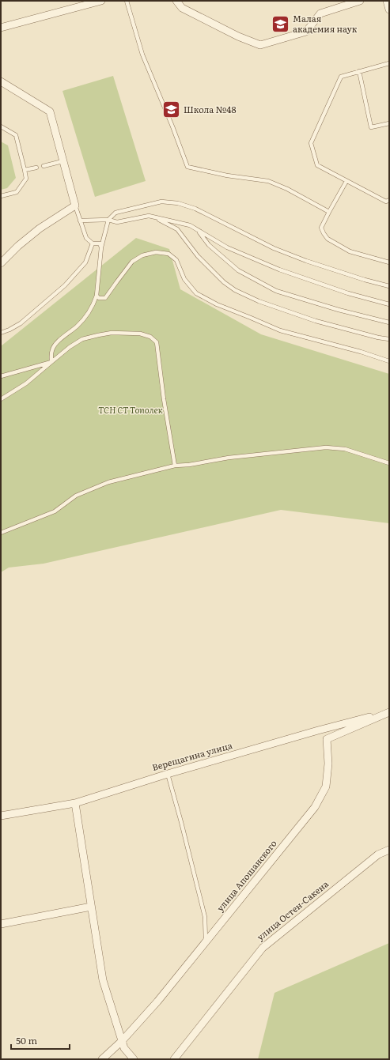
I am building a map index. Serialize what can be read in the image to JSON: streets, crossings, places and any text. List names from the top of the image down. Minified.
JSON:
{"streets":{"street":["Верещагина улица","улица Апошанского","улица Остен-Сакена"]},"crossings":[["Верещагина улица","улица Апошанского"]],"parks":["ТСН СТ Тополек"],"places":{"school or university":["Малая академия наук","Школа №48"]},"scale_bar":"50 m"}
